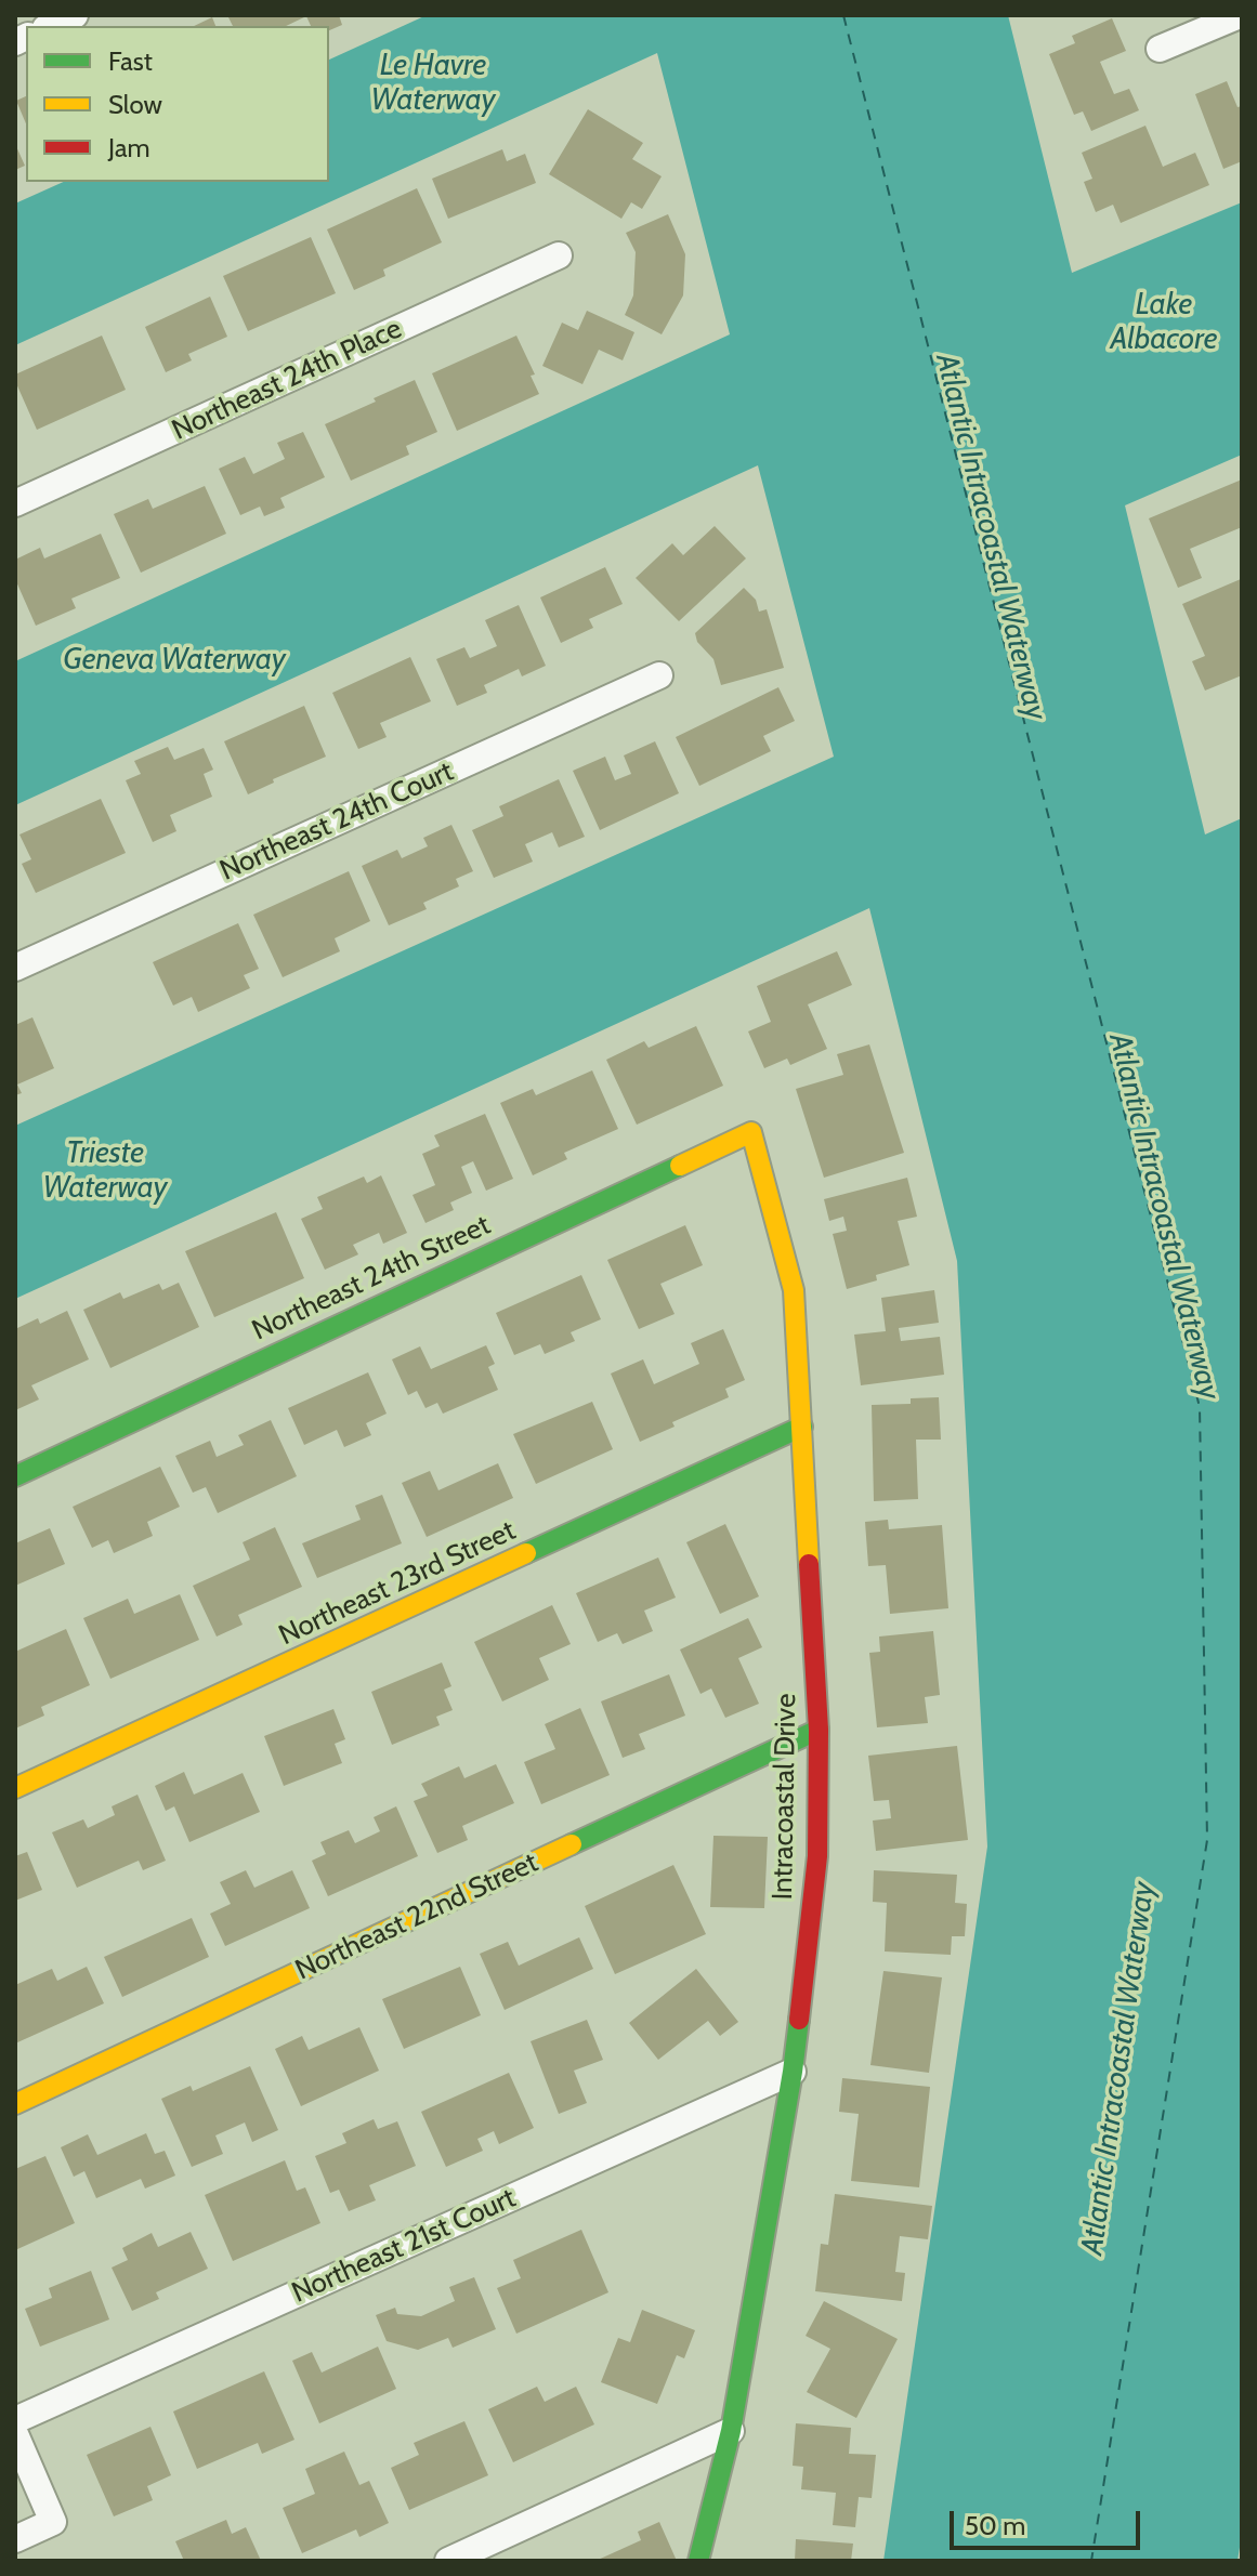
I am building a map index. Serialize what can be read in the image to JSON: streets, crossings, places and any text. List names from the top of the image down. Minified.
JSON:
{"streets":{"street":["Northeast 24th Place","Northeast 24th Court","Northeast 24th Street","Northeast 23rd Street","Intracoastal Drive","Northeast 22nd Street","Northeast 21st Court"]},"crossings":[["Northeast 24th Street","Intracoastal Drive"],["Northeast 23rd Street","Intracoastal Drive"],["Intracoastal Drive","Northeast 22nd Street"],["Intracoastal Drive","Northeast 21st Court"]],"water":["Le Havre Waterway","Lake Albacore","Atlantic Intracoastal Waterway","Geneva Waterway","Trieste Waterway"],"legend":["Fast","Slow","Jam"],"scale_bar":"50 m"}
